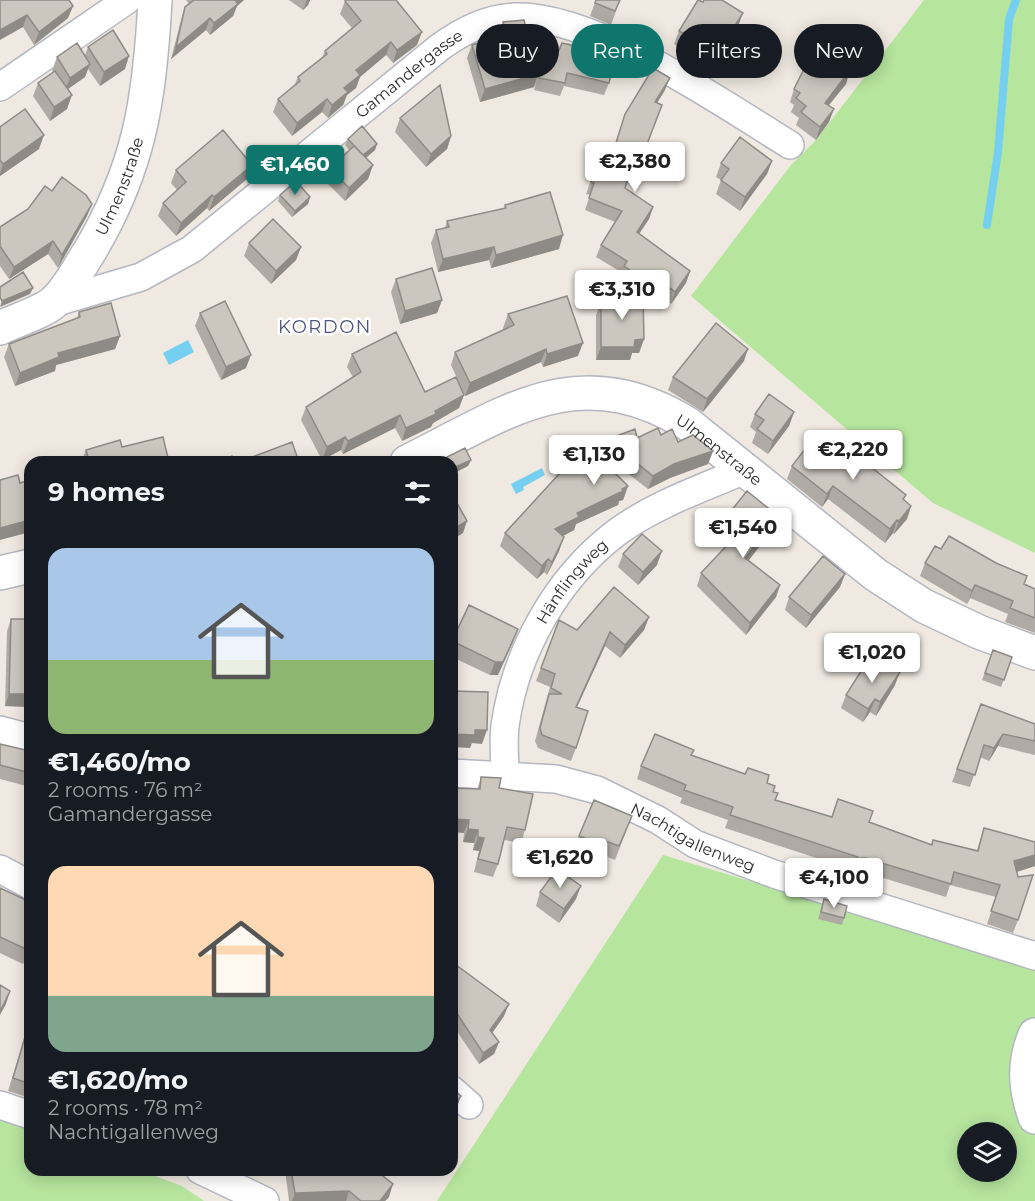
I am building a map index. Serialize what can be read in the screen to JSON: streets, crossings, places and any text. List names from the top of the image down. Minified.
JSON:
{"streets":{"street":["Gamandergasse","Ulmenstraße","Hänflingweg","Nachtigallenweg"]},"crossings":[["Gamandergasse","Ulmenstraße"],["Ulmenstraße","Hänflingweg"],["Hänflingweg","Nachtigallenweg"]],"districts":["KORDON"],"page":{"chip":["Buy","Rent","Filters","New"],"price":["€2,380","€1,460","€3,310","€2,220","€1,130","€1,540","€1,020","€1,620","€4,100"],"heading":"9 homes","list":[{"name":"€1,460/mo","note":"2 rooms · 76 m² · Gamandergasse"},{"name":"€1,620/mo","note":"2 rooms · 78 m² · Nachtigallenweg"}]}}
